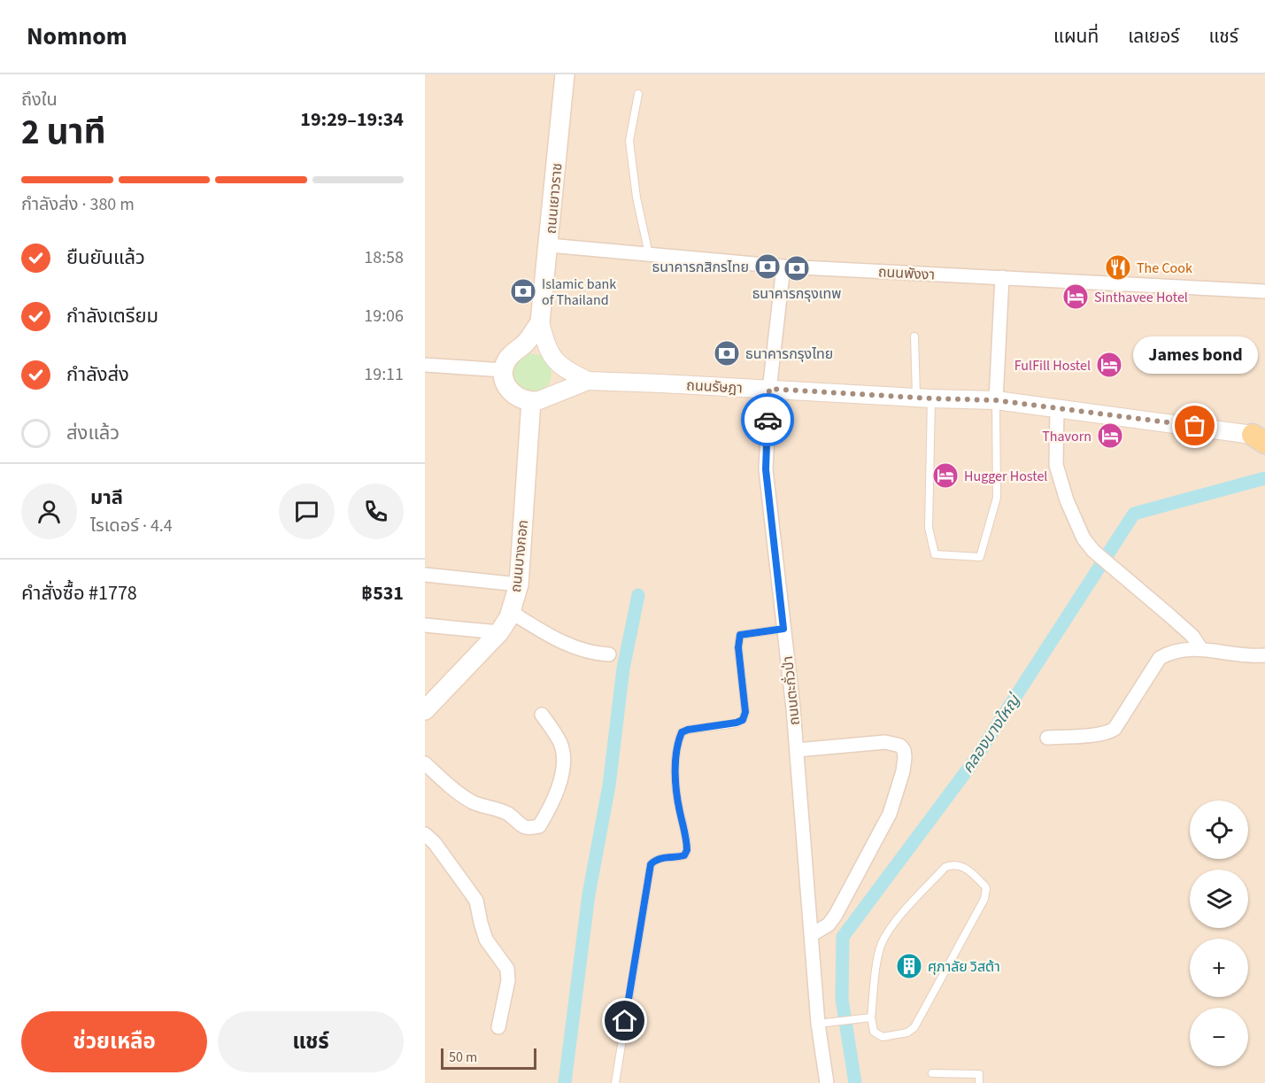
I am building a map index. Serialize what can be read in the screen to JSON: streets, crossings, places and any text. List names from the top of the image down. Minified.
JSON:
{"streets":{"main road":["ถนนเยาวราช","ถนนบางกอก"],"street":["ถนนพังงา","ถนนรัษฎา","ถนนตะกั่วป่า"]},"crossings":[["ถนนเยาวราช","ถนนพังงา"],["ถนนพังงา","ถนนตะกั่วป่า"],["ถนนรัษฎา","ถนนตะกั่วป่า"]],"water":["คลองบางใหญ่"],"places":{"bank":["ธนาคารกสิกรไทย","ธนาคารกรุงเทพ","Islamic bank of Thailand","ธนาคารกรุงไทย"],"restaurant":["The Cook"],"hotel":["Sinthavee Hotel","FulFill Hostel","Thavorn","Hugger Hostel"],"other":["James bond"],"building":["ศุภาลัย วิสต้า"]},"scale_bar":"50 m","page":{"header":"Nomnom","nav":["แผนที่","เลเยอร์","แชร์"],"heading":["2 นาที","ถึงใน","19:29–19:34"],"panel":["มาลี","ไรเดอร์ · 4.4","คำสั่งซื้อ #1778","฿531"],"bar":"กำลังส่ง · 380 m","list":[["ยืนยันแล้ว","18:58"],["กำลังเตรียม","19:06"],["กำลังส่ง","19:11"],"ส่งแล้ว"],"bubble":"James bond","map_buttons":["+","−"],"buttons":["ช่วยเหลือ","แชร์"],"scale":"50 m"}}
